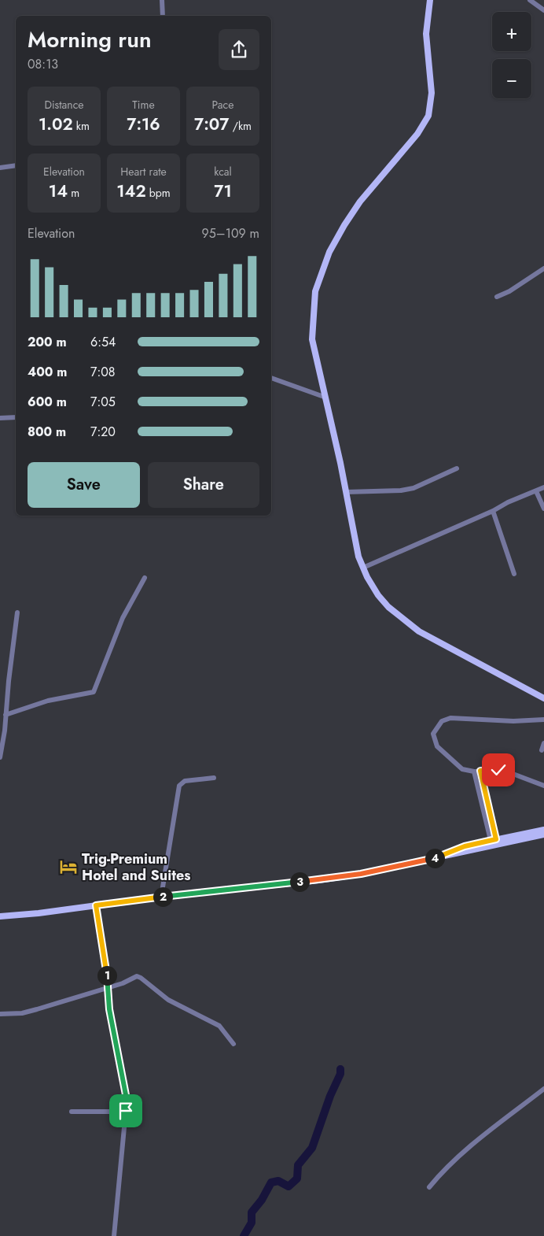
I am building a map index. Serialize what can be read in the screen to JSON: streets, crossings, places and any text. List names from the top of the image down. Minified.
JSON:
{"places":{"hotel":["Trig-Premium Hotel and Suites"]},"page":{"map_buttons":["+","−"],"heading":["Morning run","08:13"],"stats":[["Distance","1.02 km"],["Time","7:16"],["Pace","7:07 /km"],["Elevation","14 m"],["Heart rate","142 bpm"],["kcal","71"]],"chart":["Elevation","95–109 m"],"list":[{"name":"200 m","note":"6:54"},{"name":"400 m","note":"7:08"},{"name":"600 m","note":"7:05"},{"name":"800 m","note":"7:20"}],"buttons":["Save","Share"],"pins":["4","3","2","1"]}}
